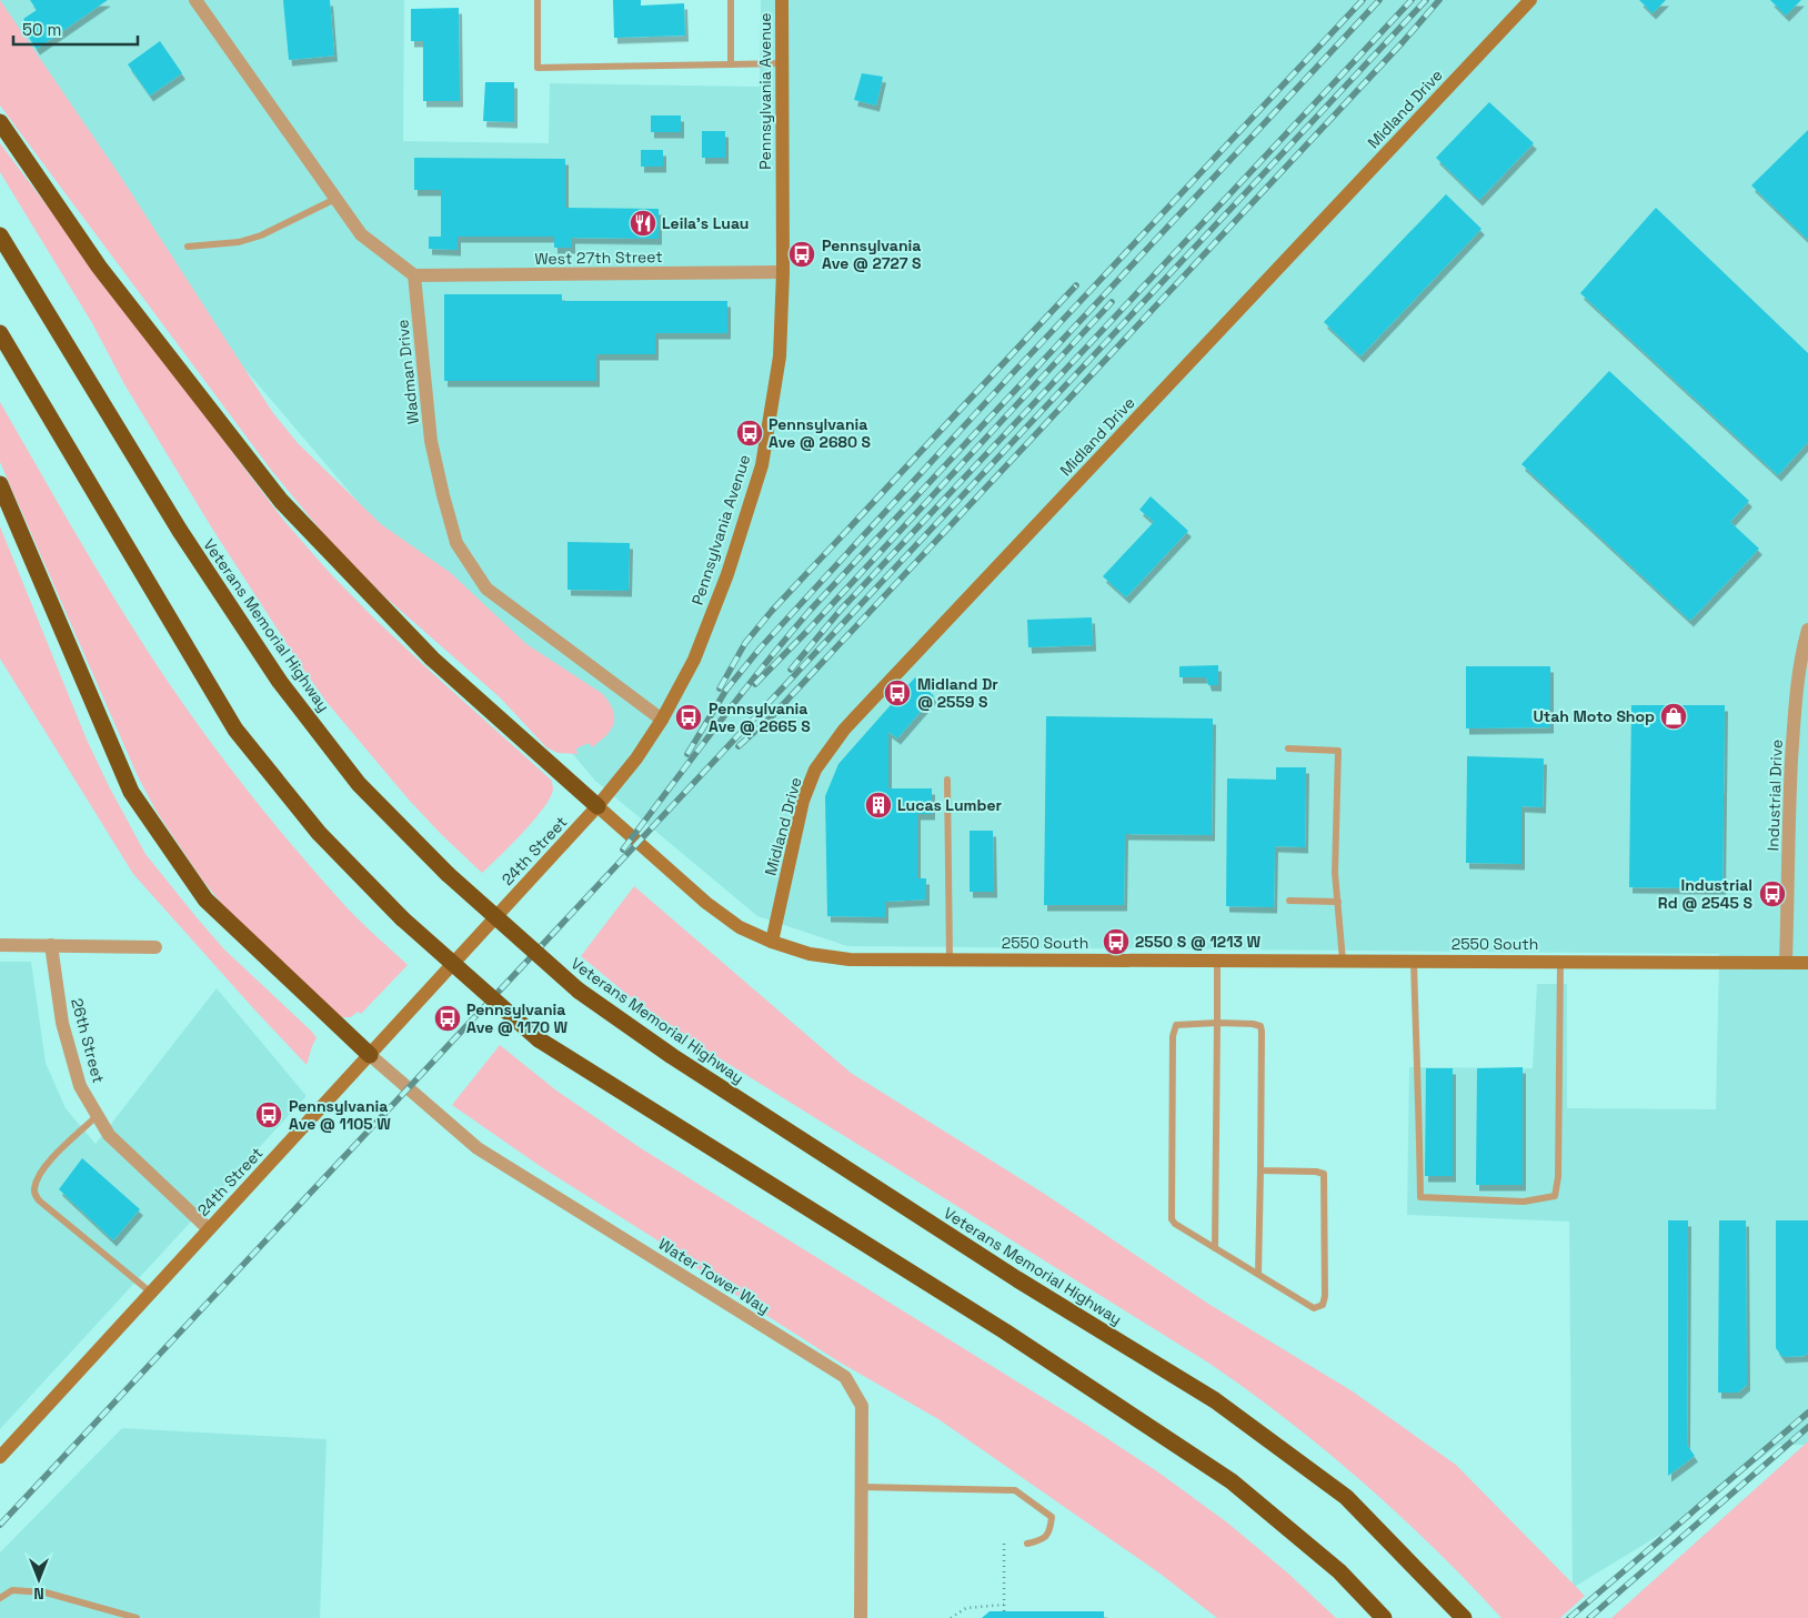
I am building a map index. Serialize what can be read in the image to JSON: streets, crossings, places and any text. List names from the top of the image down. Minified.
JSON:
{"streets":{"highway":["Veterans Memorial Highway"],"main road":["Pennsylvania Avenue","Midland Drive","24th Street","2550 South"],"street":["West 27th Street","Wadman Drive","Industrial Drive","26th Street","Water Tower Way"]},"crossings":[["Pennsylvania Avenue","West 27th Street"],["Pennsylvania Avenue","Wadman Drive"],["Pennsylvania Avenue","24th Street"],["Pennsylvania Avenue","2550 South"],["Midland Drive","2550 South"],["West 27th Street","Wadman Drive"],["Industrial Drive","2550 South"],["24th Street","2550 South"],["24th Street","26th Street"],["24th Street","Water Tower Way"]],"places":{"restaurant":["Leila's Luau"],"bus stop":["Pennsylvania Ave @ 2727 S","Pennsylvania Ave @ 2680 S","Midland Dr @ 2559 S","Pennsylvania Ave @ 2665 S","Industrial Rd @ 2545 S","2550 S @ 1213 W","Pennsylvania Ave @ 1170 W","Pennsylvania Ave @ 1105 W"],"shop":["Utah Moto Shop"],"building":["Lucas Lumber"]},"scale_bar":"50 m","north":"bottom"}
